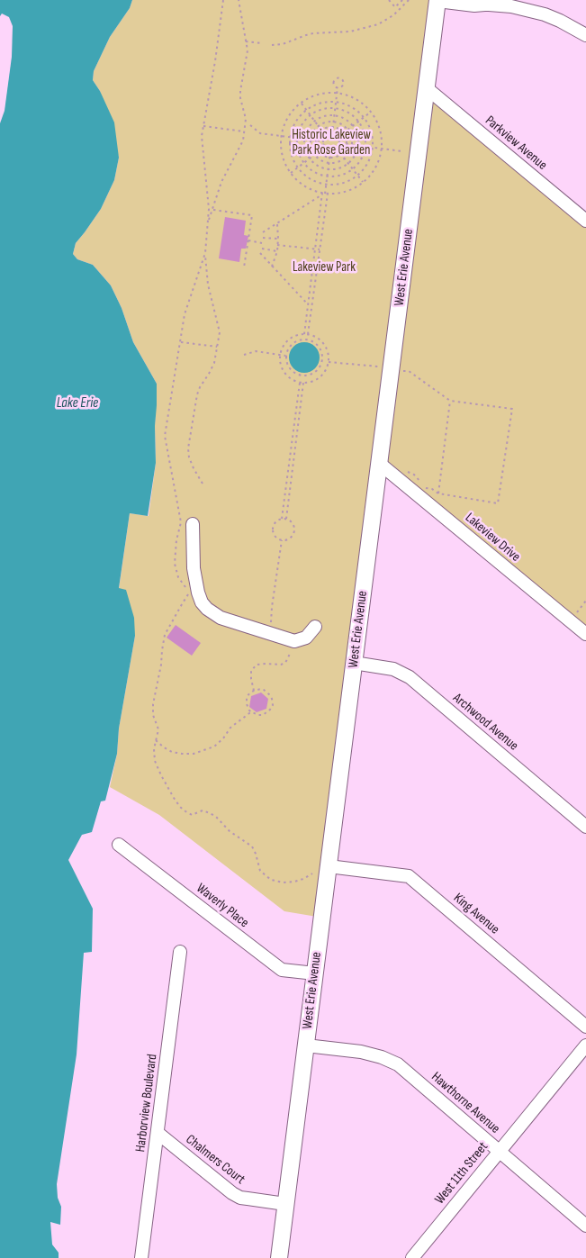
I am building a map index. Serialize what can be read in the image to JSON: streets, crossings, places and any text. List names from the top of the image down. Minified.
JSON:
{"streets":{"main road":["West Erie Avenue"],"street":["Parkview Avenue","Lakeview Drive","Archwood Avenue","Waverly Place","King Avenue","Harborview Boulevard","Hawthorne Avenue","Chalmers Court","West 11th Street"]},"crossings":[["Parkview Avenue","West Erie Avenue"],["West Erie Avenue","Lakeview Drive"],["West Erie Avenue","Archwood Avenue"],["West Erie Avenue","Waverly Place"],["West Erie Avenue","King Avenue"],["West Erie Avenue","Hawthorne Avenue"],["West Erie Avenue","Chalmers Court"],["Harborview Boulevard","Chalmers Court"],["Hawthorne Avenue","West 11th Street"]],"water":["Lake Erie"],"parks":["Historic Lakeview Park Rose Garden","Lakeview Park"]}
